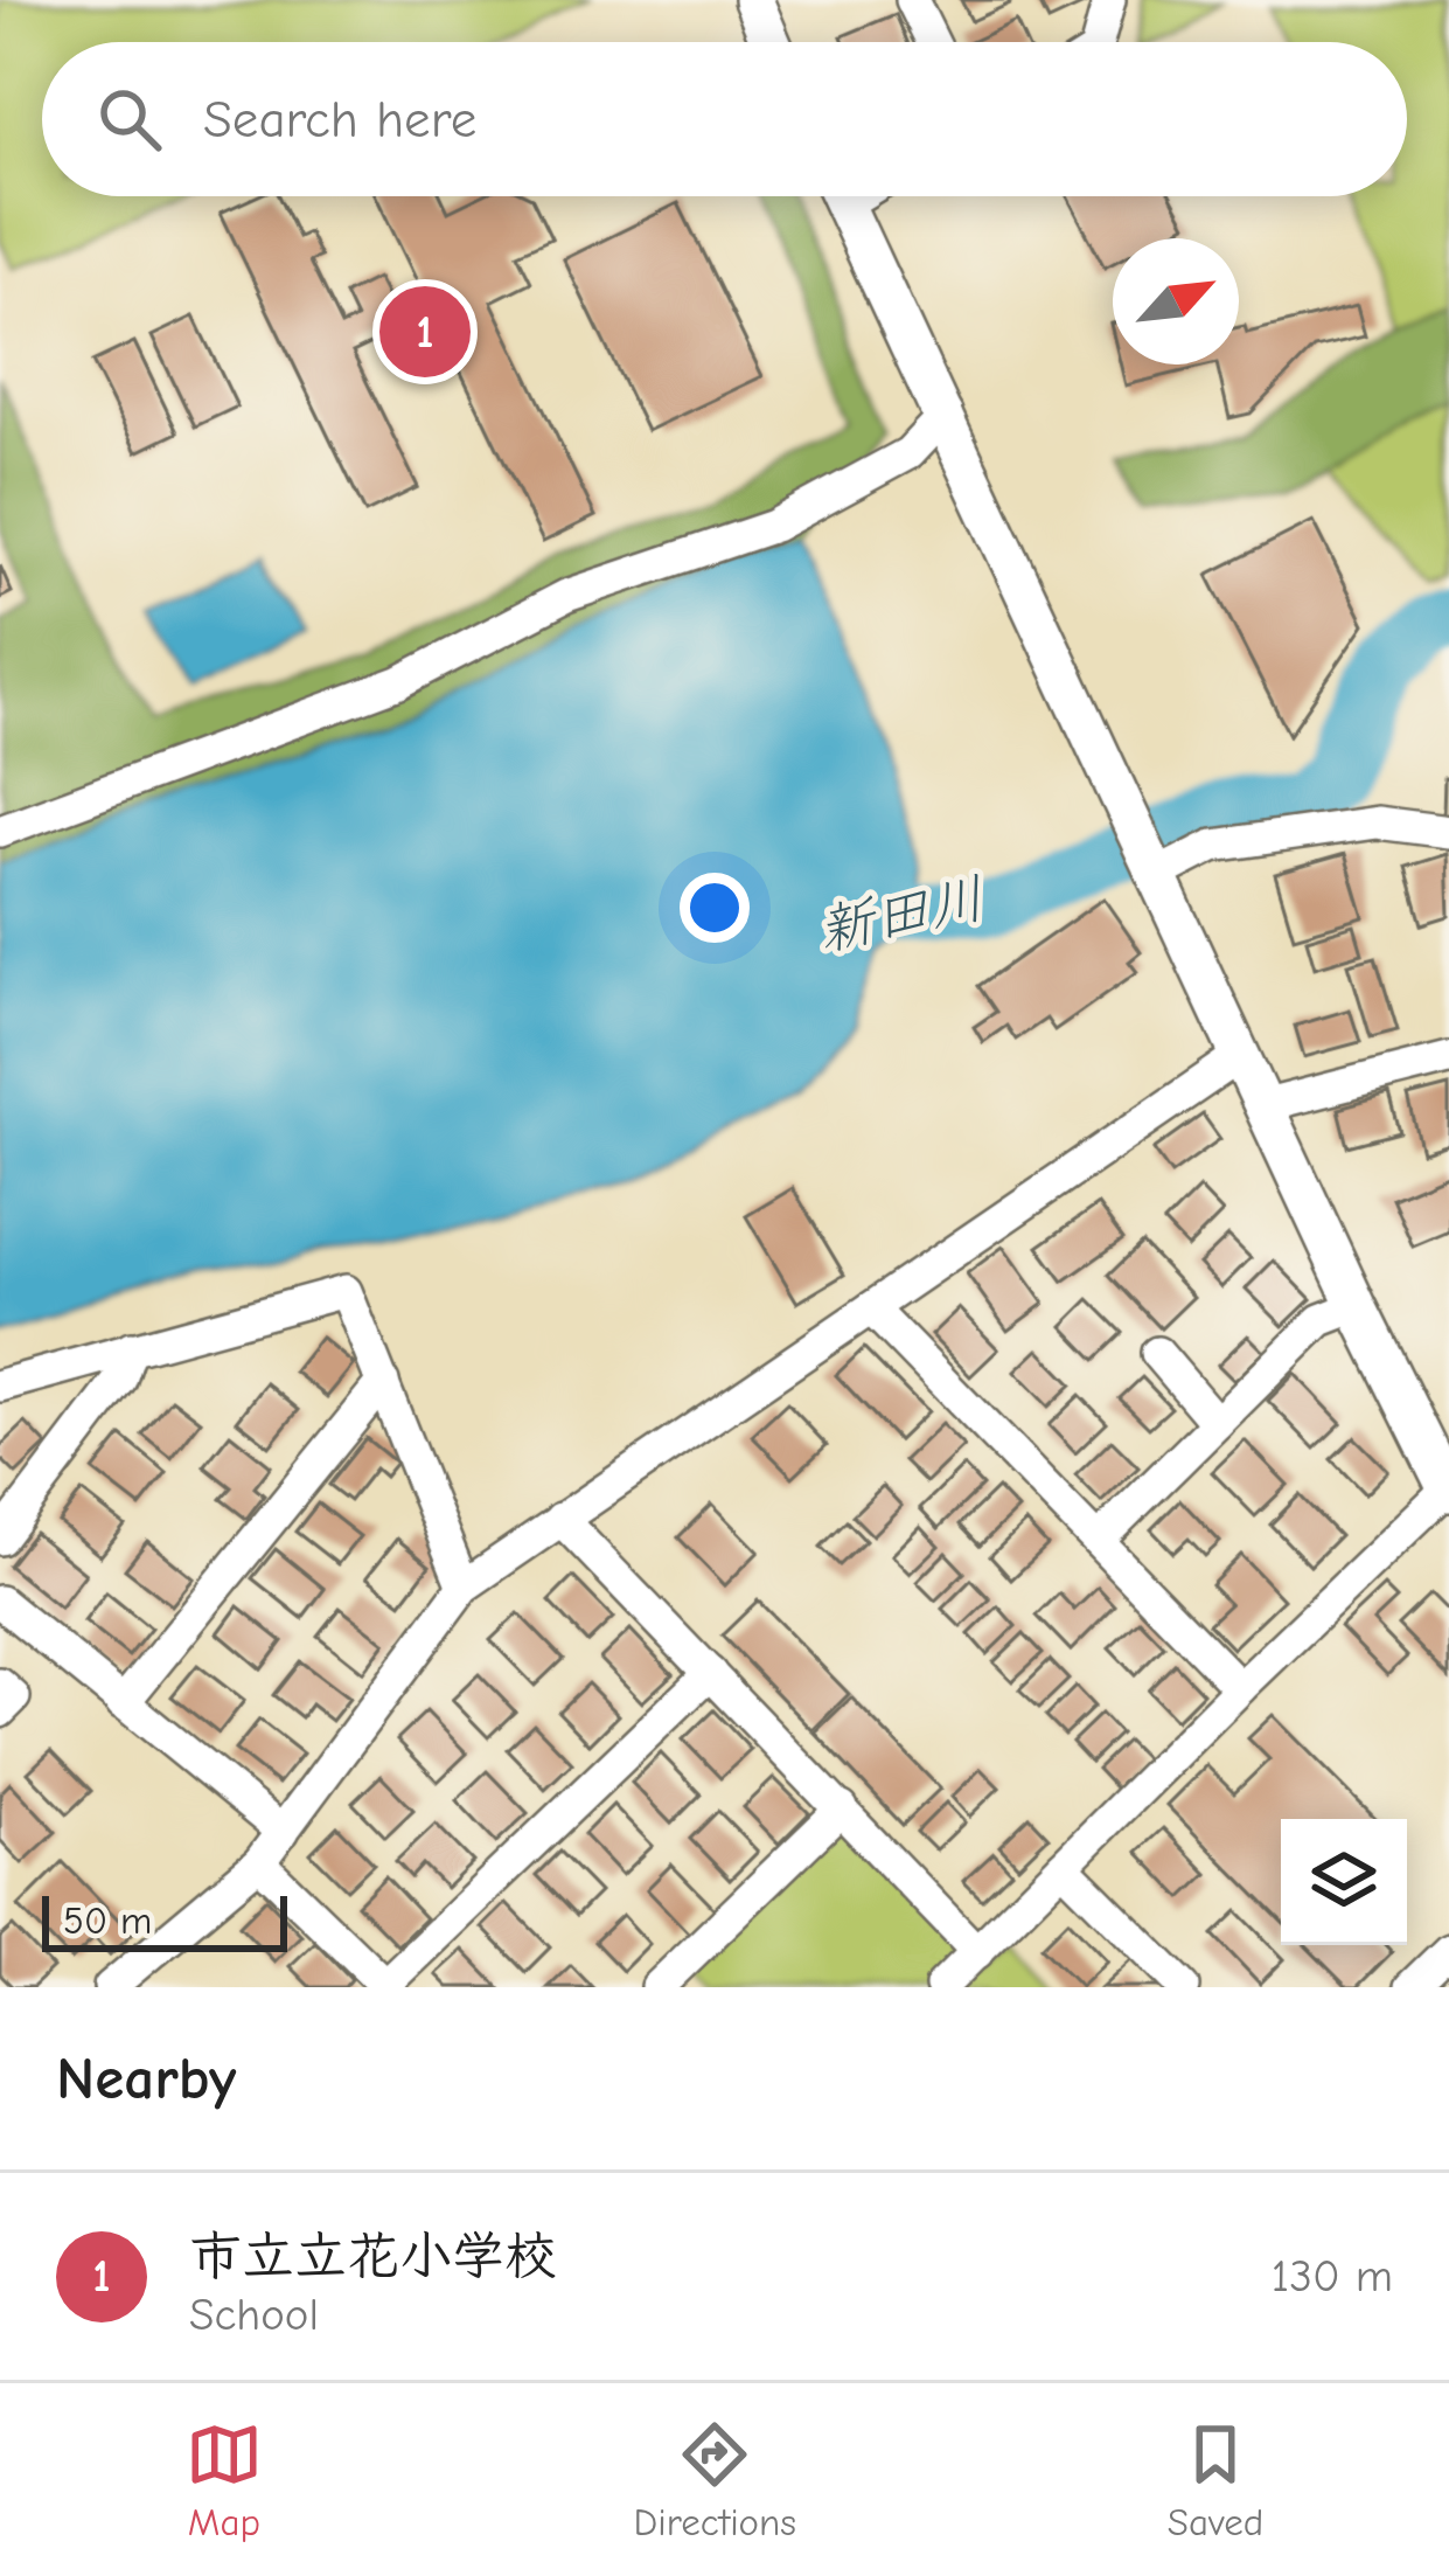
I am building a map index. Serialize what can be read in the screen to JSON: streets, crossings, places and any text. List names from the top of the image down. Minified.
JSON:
{"water":["新田川"],"scale_bar":"50 m","north":"top right","page":{"search":"Search here","pins":"1","scale":"50 m","heading":"Nearby","list":[{"mark":"1","name":"市立立花小学校","note":"School","value":"130 m"}],"nav":["Map","Directions","Saved"]}}
